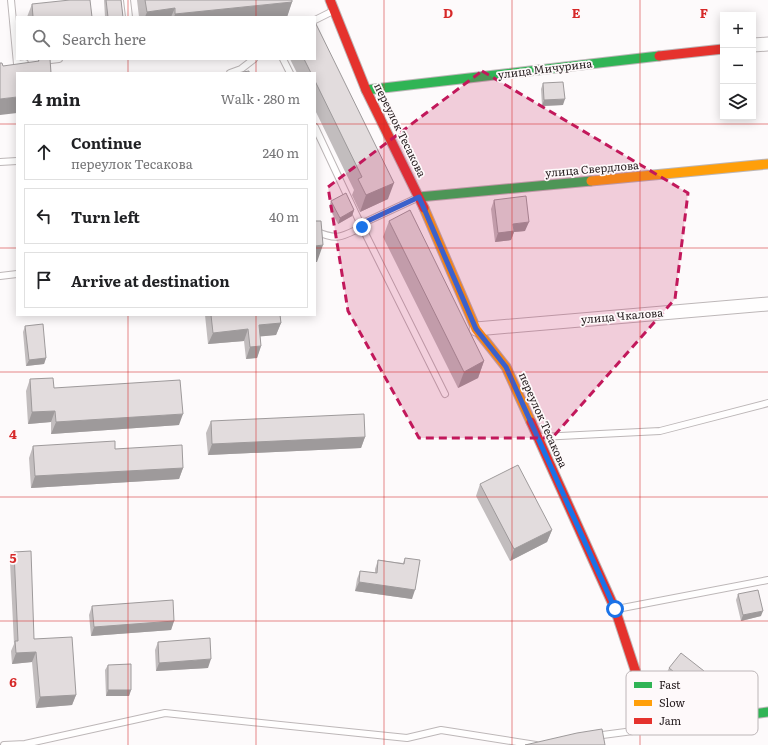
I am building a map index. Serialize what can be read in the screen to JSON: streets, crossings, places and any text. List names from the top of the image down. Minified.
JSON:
{"streets":{"street":["улица Мичурина","переулок Тесакова","улица Свердлова","улица Чкалова"]},"crossings":[["улица Мичурина","переулок Тесакова"],["переулок Тесакова","улица Свердлова"],["переулок Тесакова","улица Чкалова"]],"legend":["Fast","Slow","Jam"],"page":{"map_buttons":["+","−"],"search":"Search here","heading":["4 min","Walk · 280 m"],"list":[["Continue","переулок Тесакова","240 m"],["Turn left","40 m"],"Arrive at destination"]},"grid":{"columns":["D","E","F"],"rows":["4","5","6"]}}
